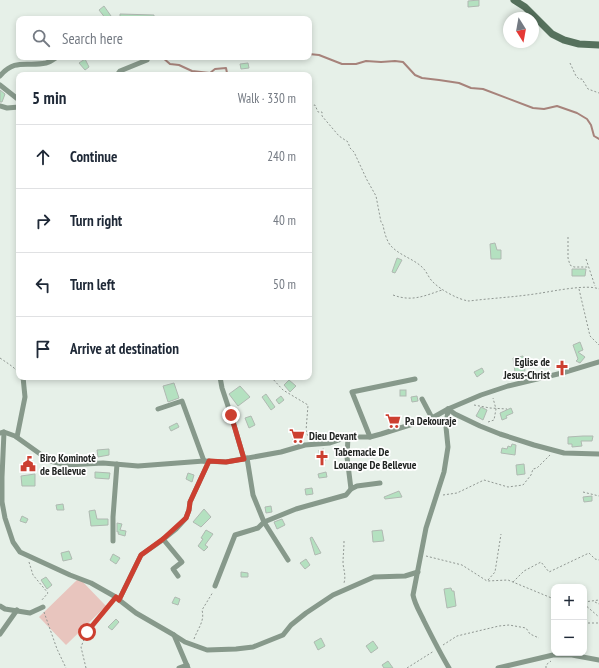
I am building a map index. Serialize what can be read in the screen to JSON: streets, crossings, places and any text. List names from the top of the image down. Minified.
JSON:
{"places":{"church":["Eglise de Jesus-Christ","Tabernacle De Louange De Bellevue"],"supermarket":["Pa Dekouraje","Dieu Devant"],"public building":["Biro Kominotè de Bellevue"]},"north":"bottom","page":{"search":"Search here","heading":["5 min","Walk · 330 m"],"list":[["Continue","240 m"],["Turn right","40 m"],["Turn left","50 m"],"Arrive at destination"],"map_buttons":["+","−"]}}
